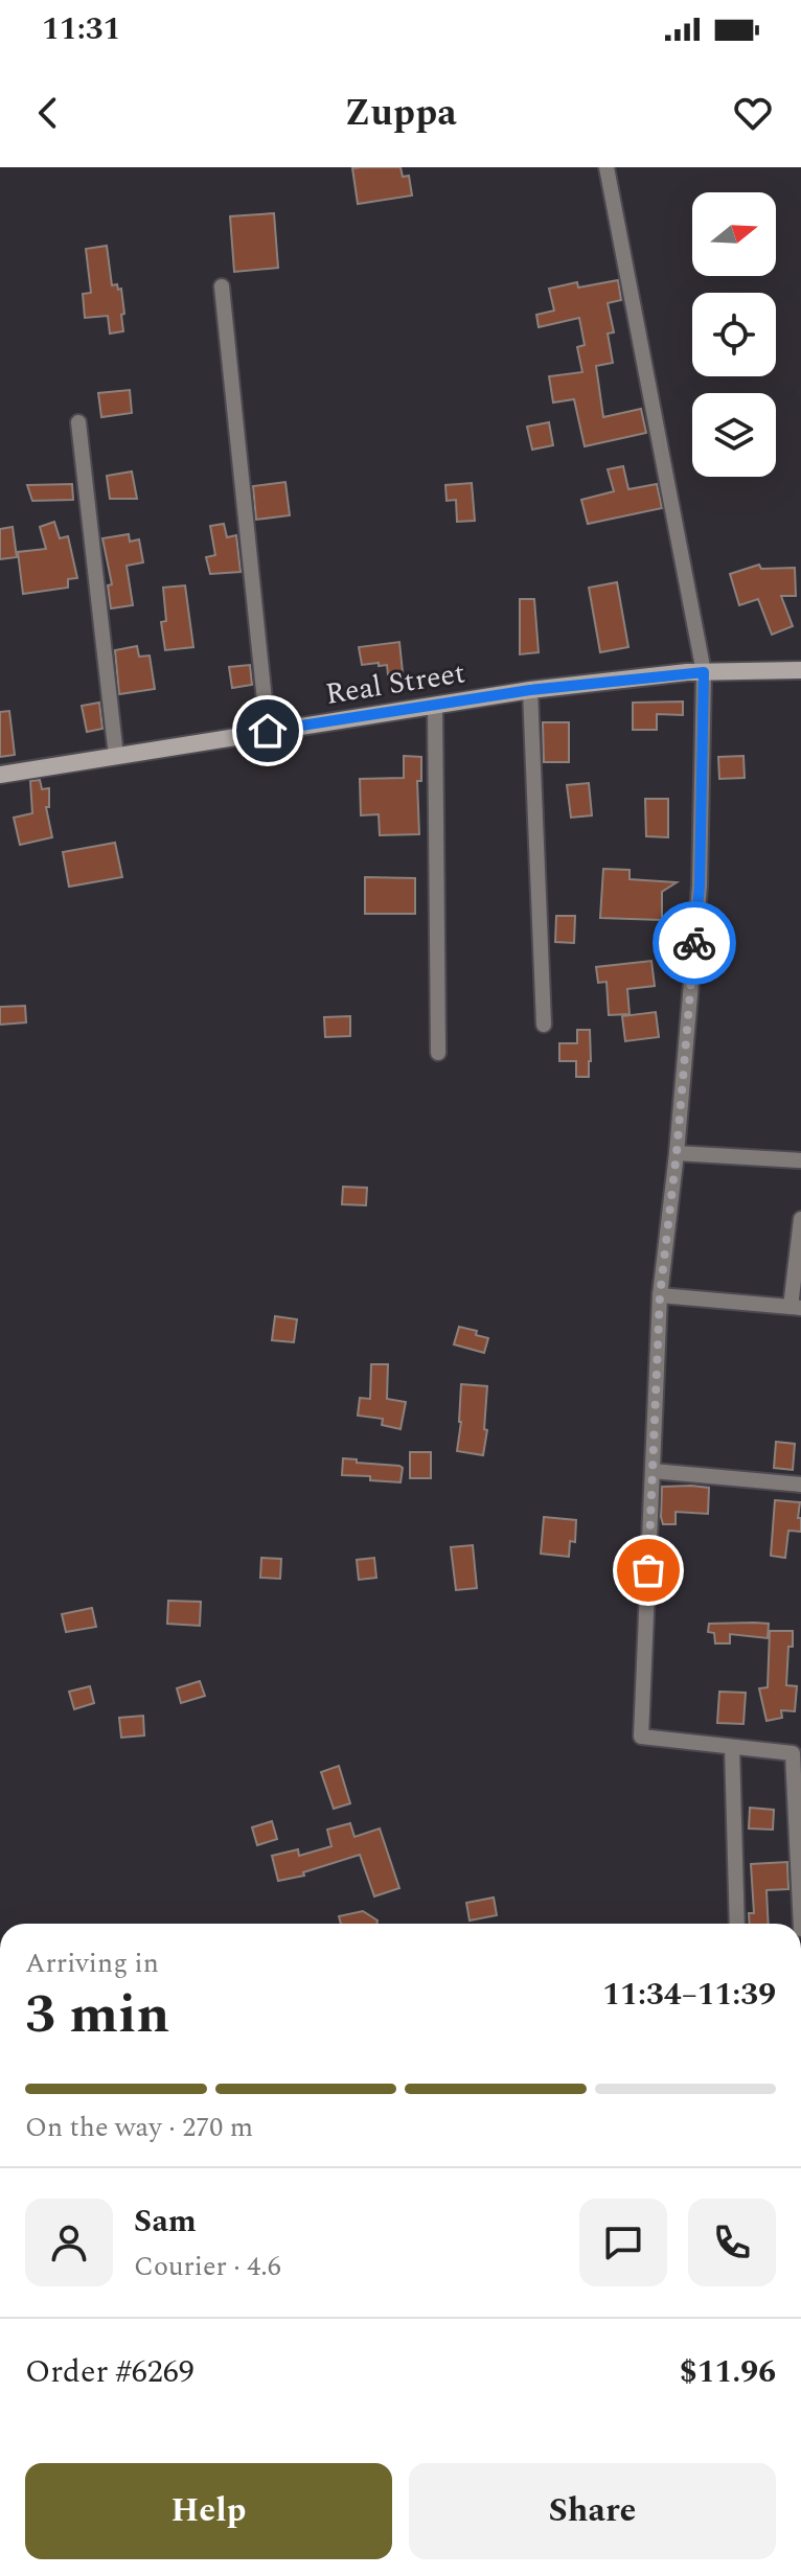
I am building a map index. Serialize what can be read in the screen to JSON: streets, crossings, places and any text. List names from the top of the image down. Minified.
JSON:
{"streets":{"main road":["Real Street"]},"north":"right","page":{"status":"11:31","header":"Zuppa","heading":["3 min","Arriving in","11:34–11:39"],"panel":["Sam","Courier · 4.6","Order #6269","$11.96"],"bar":"On the way · 270 m","buttons":["Help","Share"]}}
